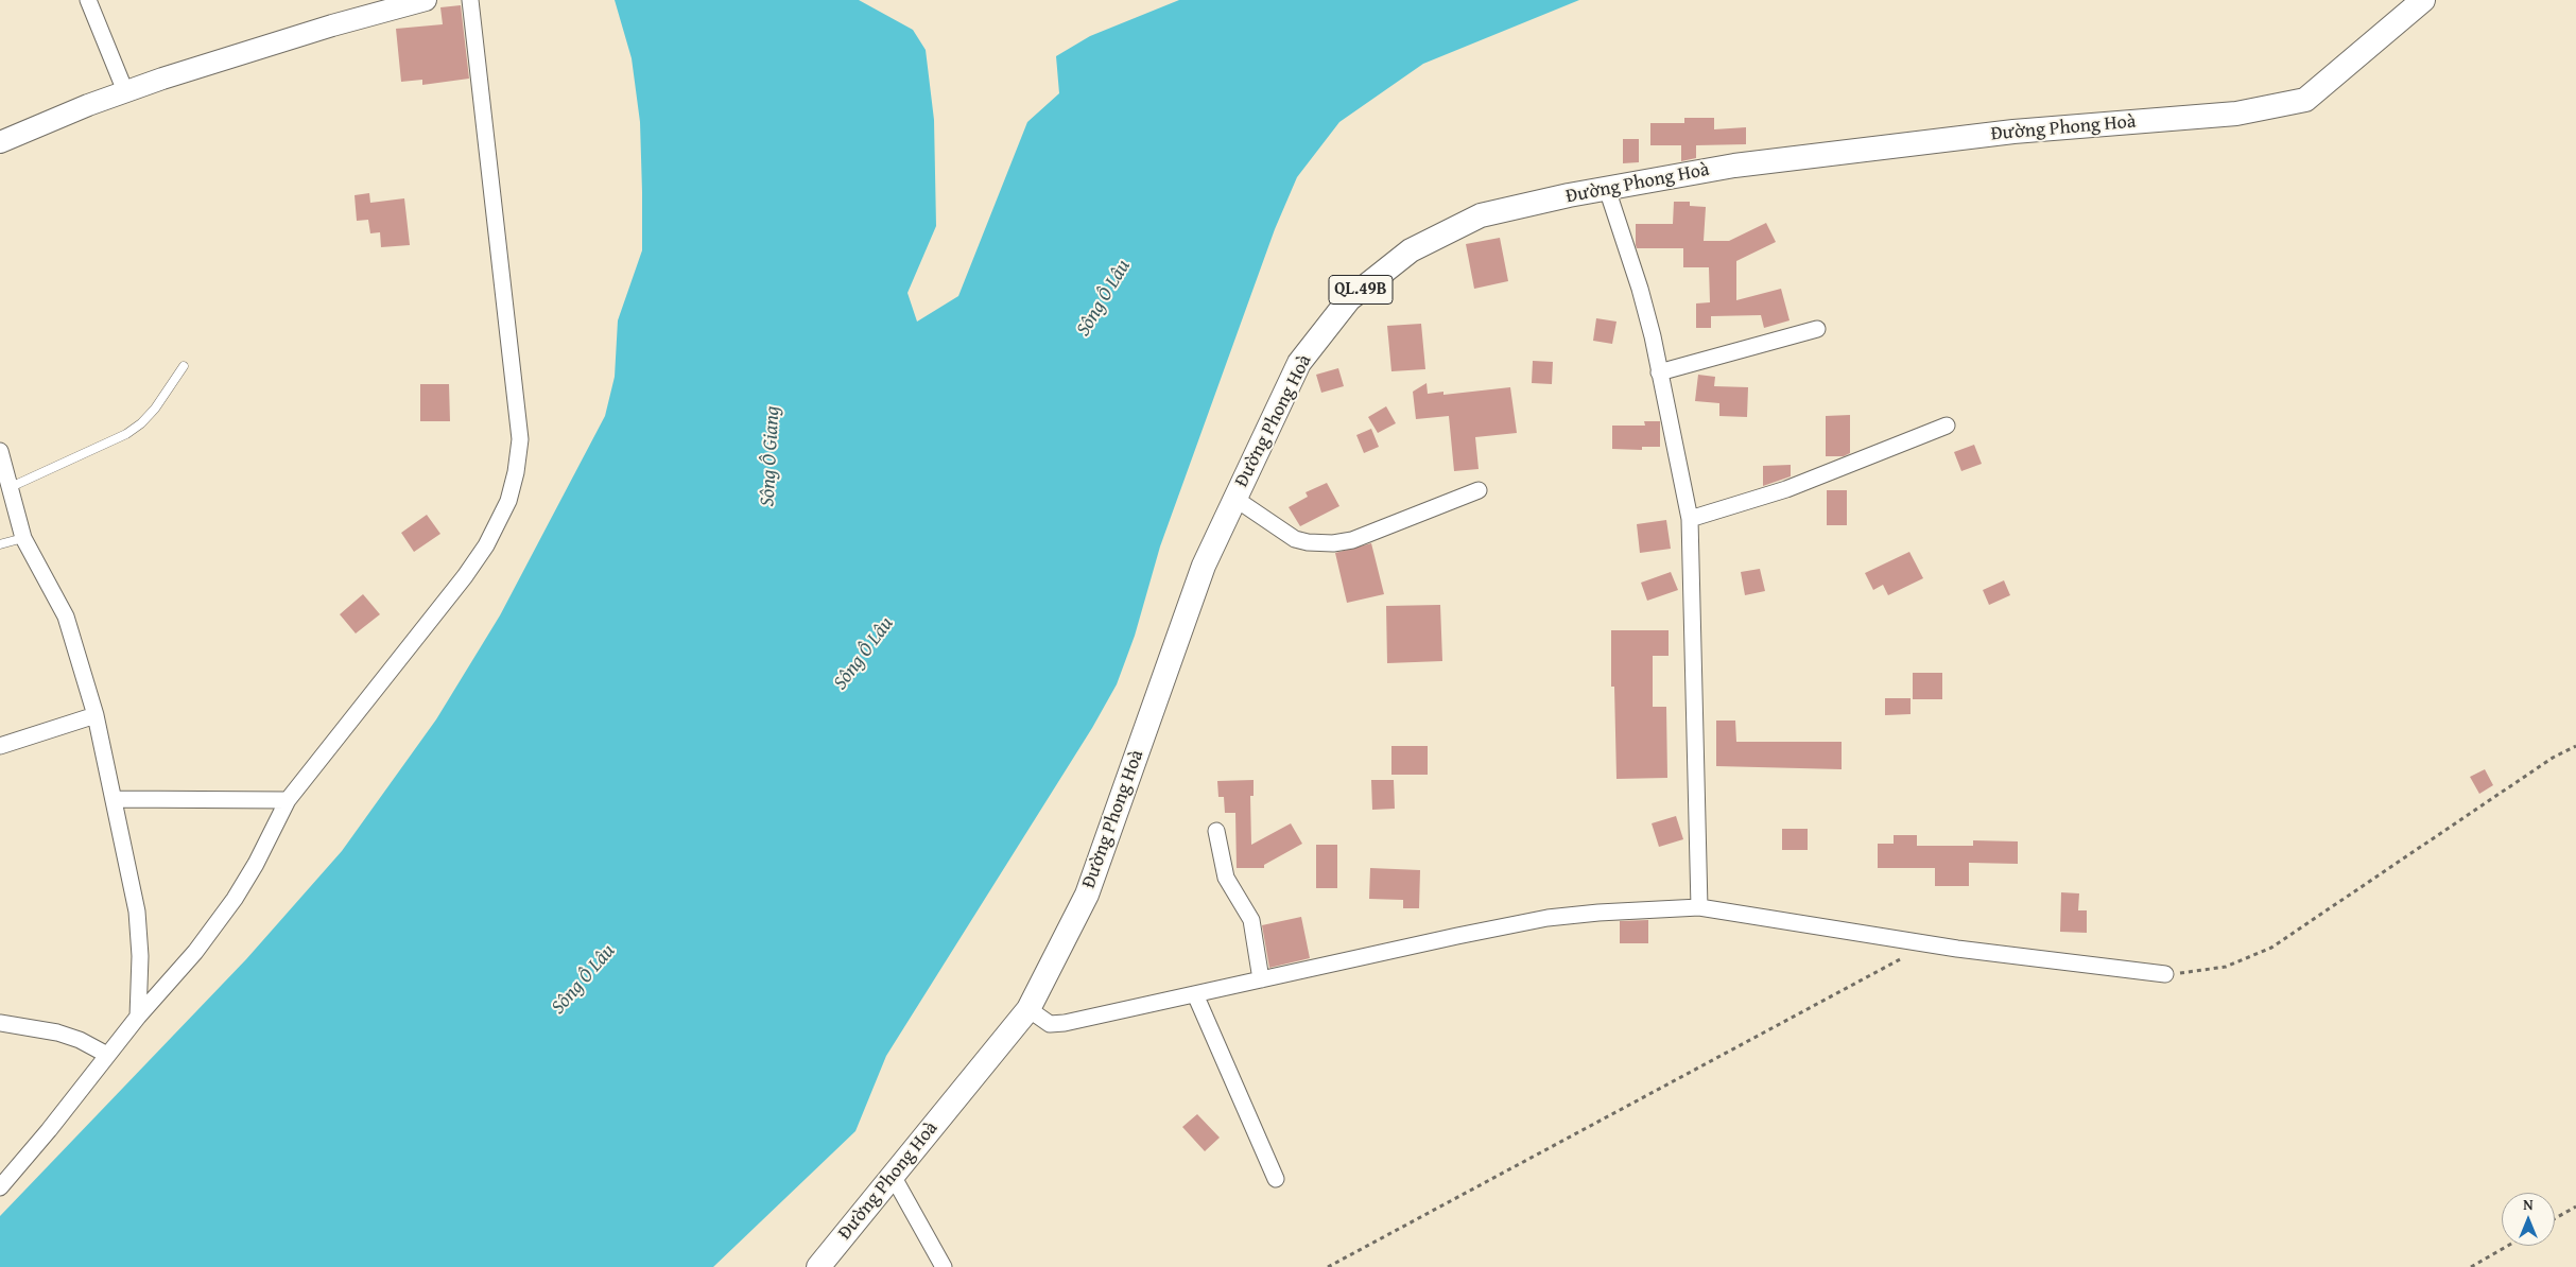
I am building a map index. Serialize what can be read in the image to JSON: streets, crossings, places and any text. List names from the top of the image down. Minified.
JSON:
{"streets":{"main road":["Đường Phong Hoà","QL.49B"]},"water":["Sông Ô Lâu","Sông Ô Giang"],"north":"top"}
